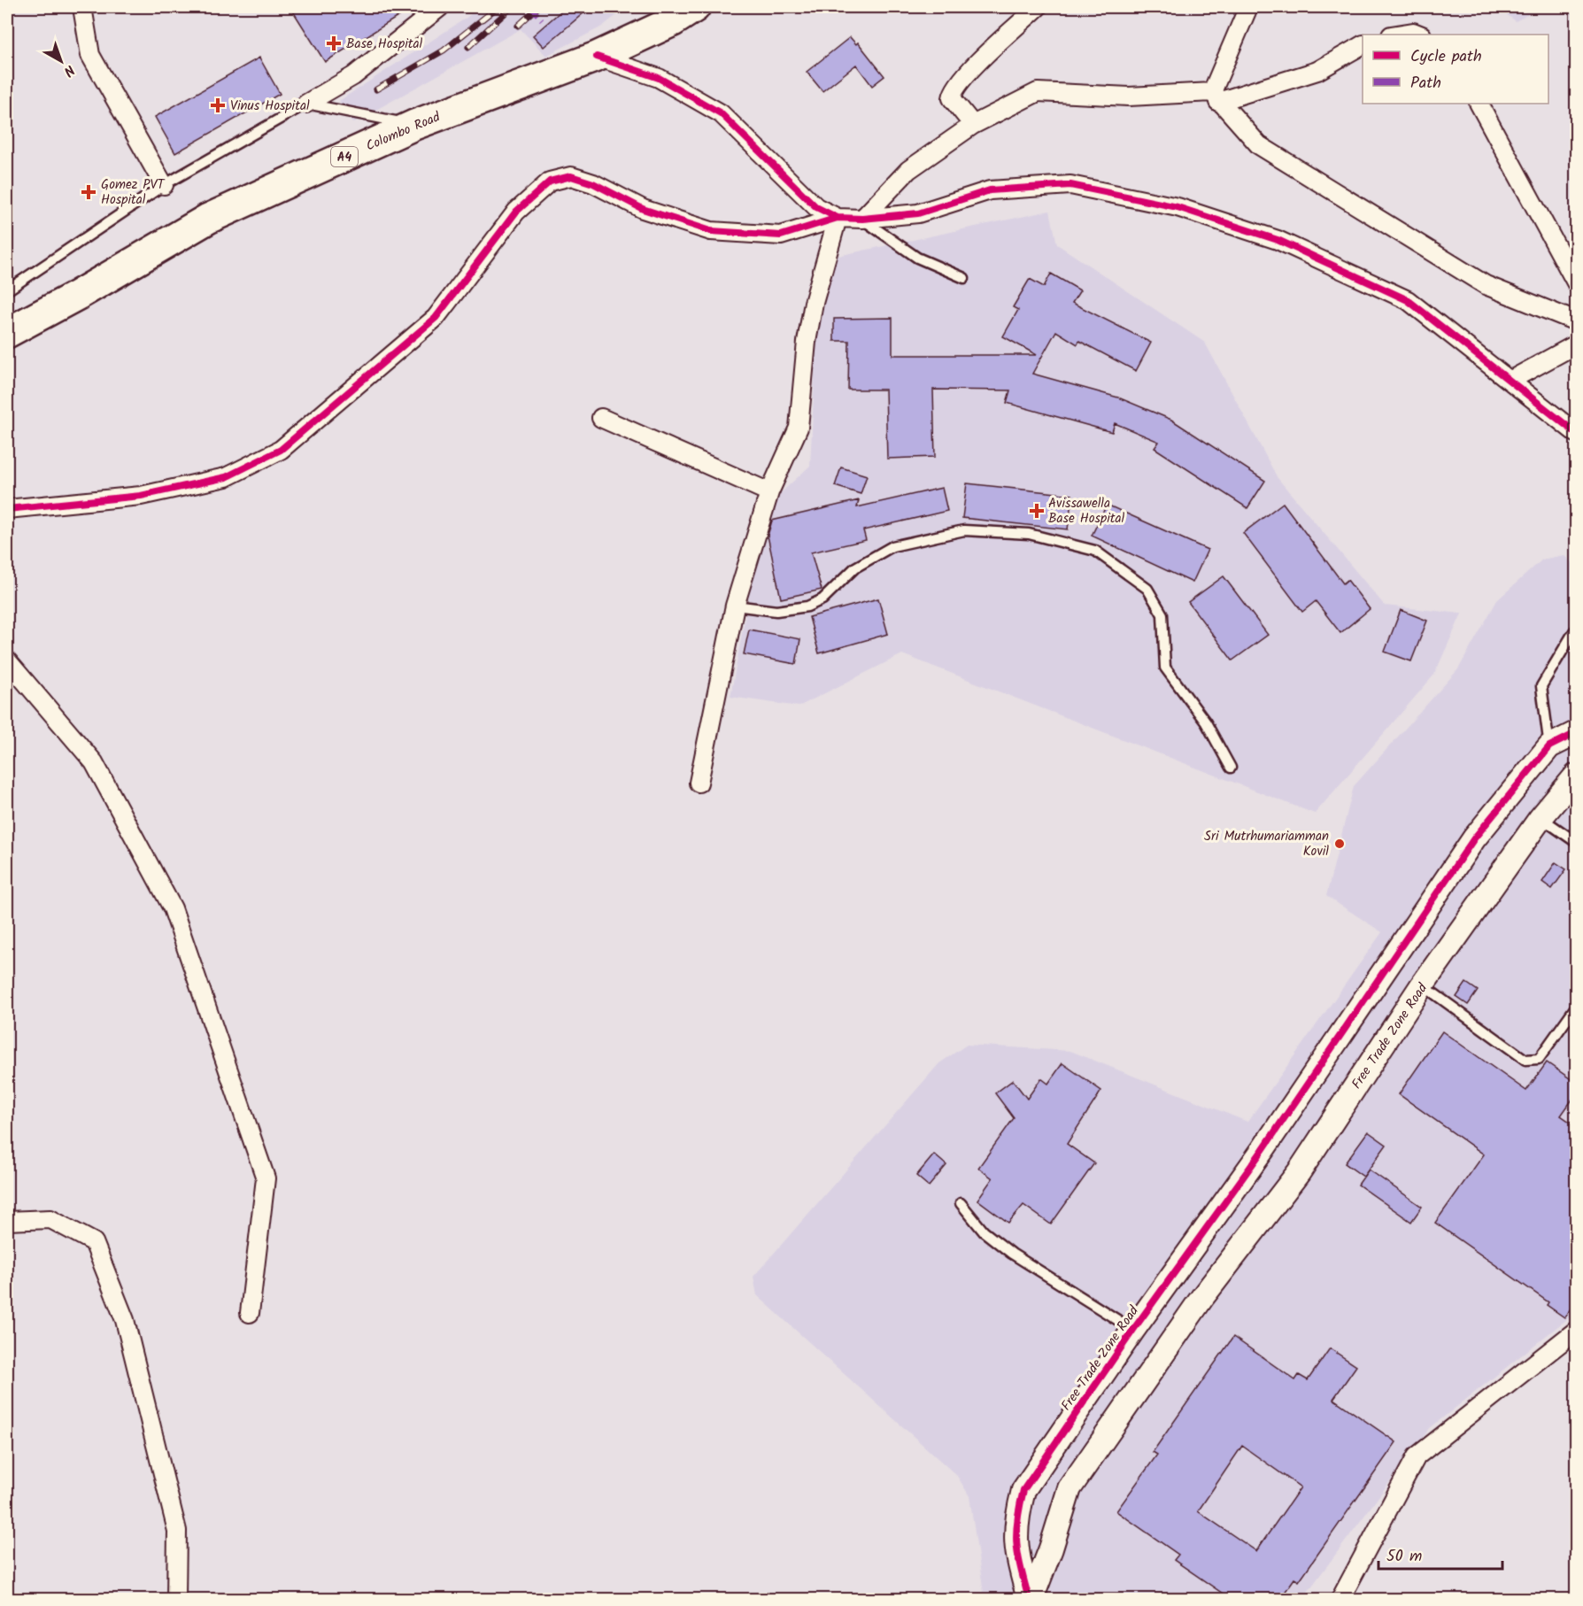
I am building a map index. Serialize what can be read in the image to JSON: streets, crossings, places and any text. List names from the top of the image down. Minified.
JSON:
{"streets":{"highway":["Colombo Road","A4"],"street":["Free Trade Zone Road"]},"places":{"health":["Base Hospital","Vinus Hospital","Gomez PVT Hospital","Avissawella Base Hospital"],"other":["Sri Mutrhumariamman Kovil"]},"legend":["Cycle path","Path"],"scale_bar":"50 m","north":"bottom right"}
